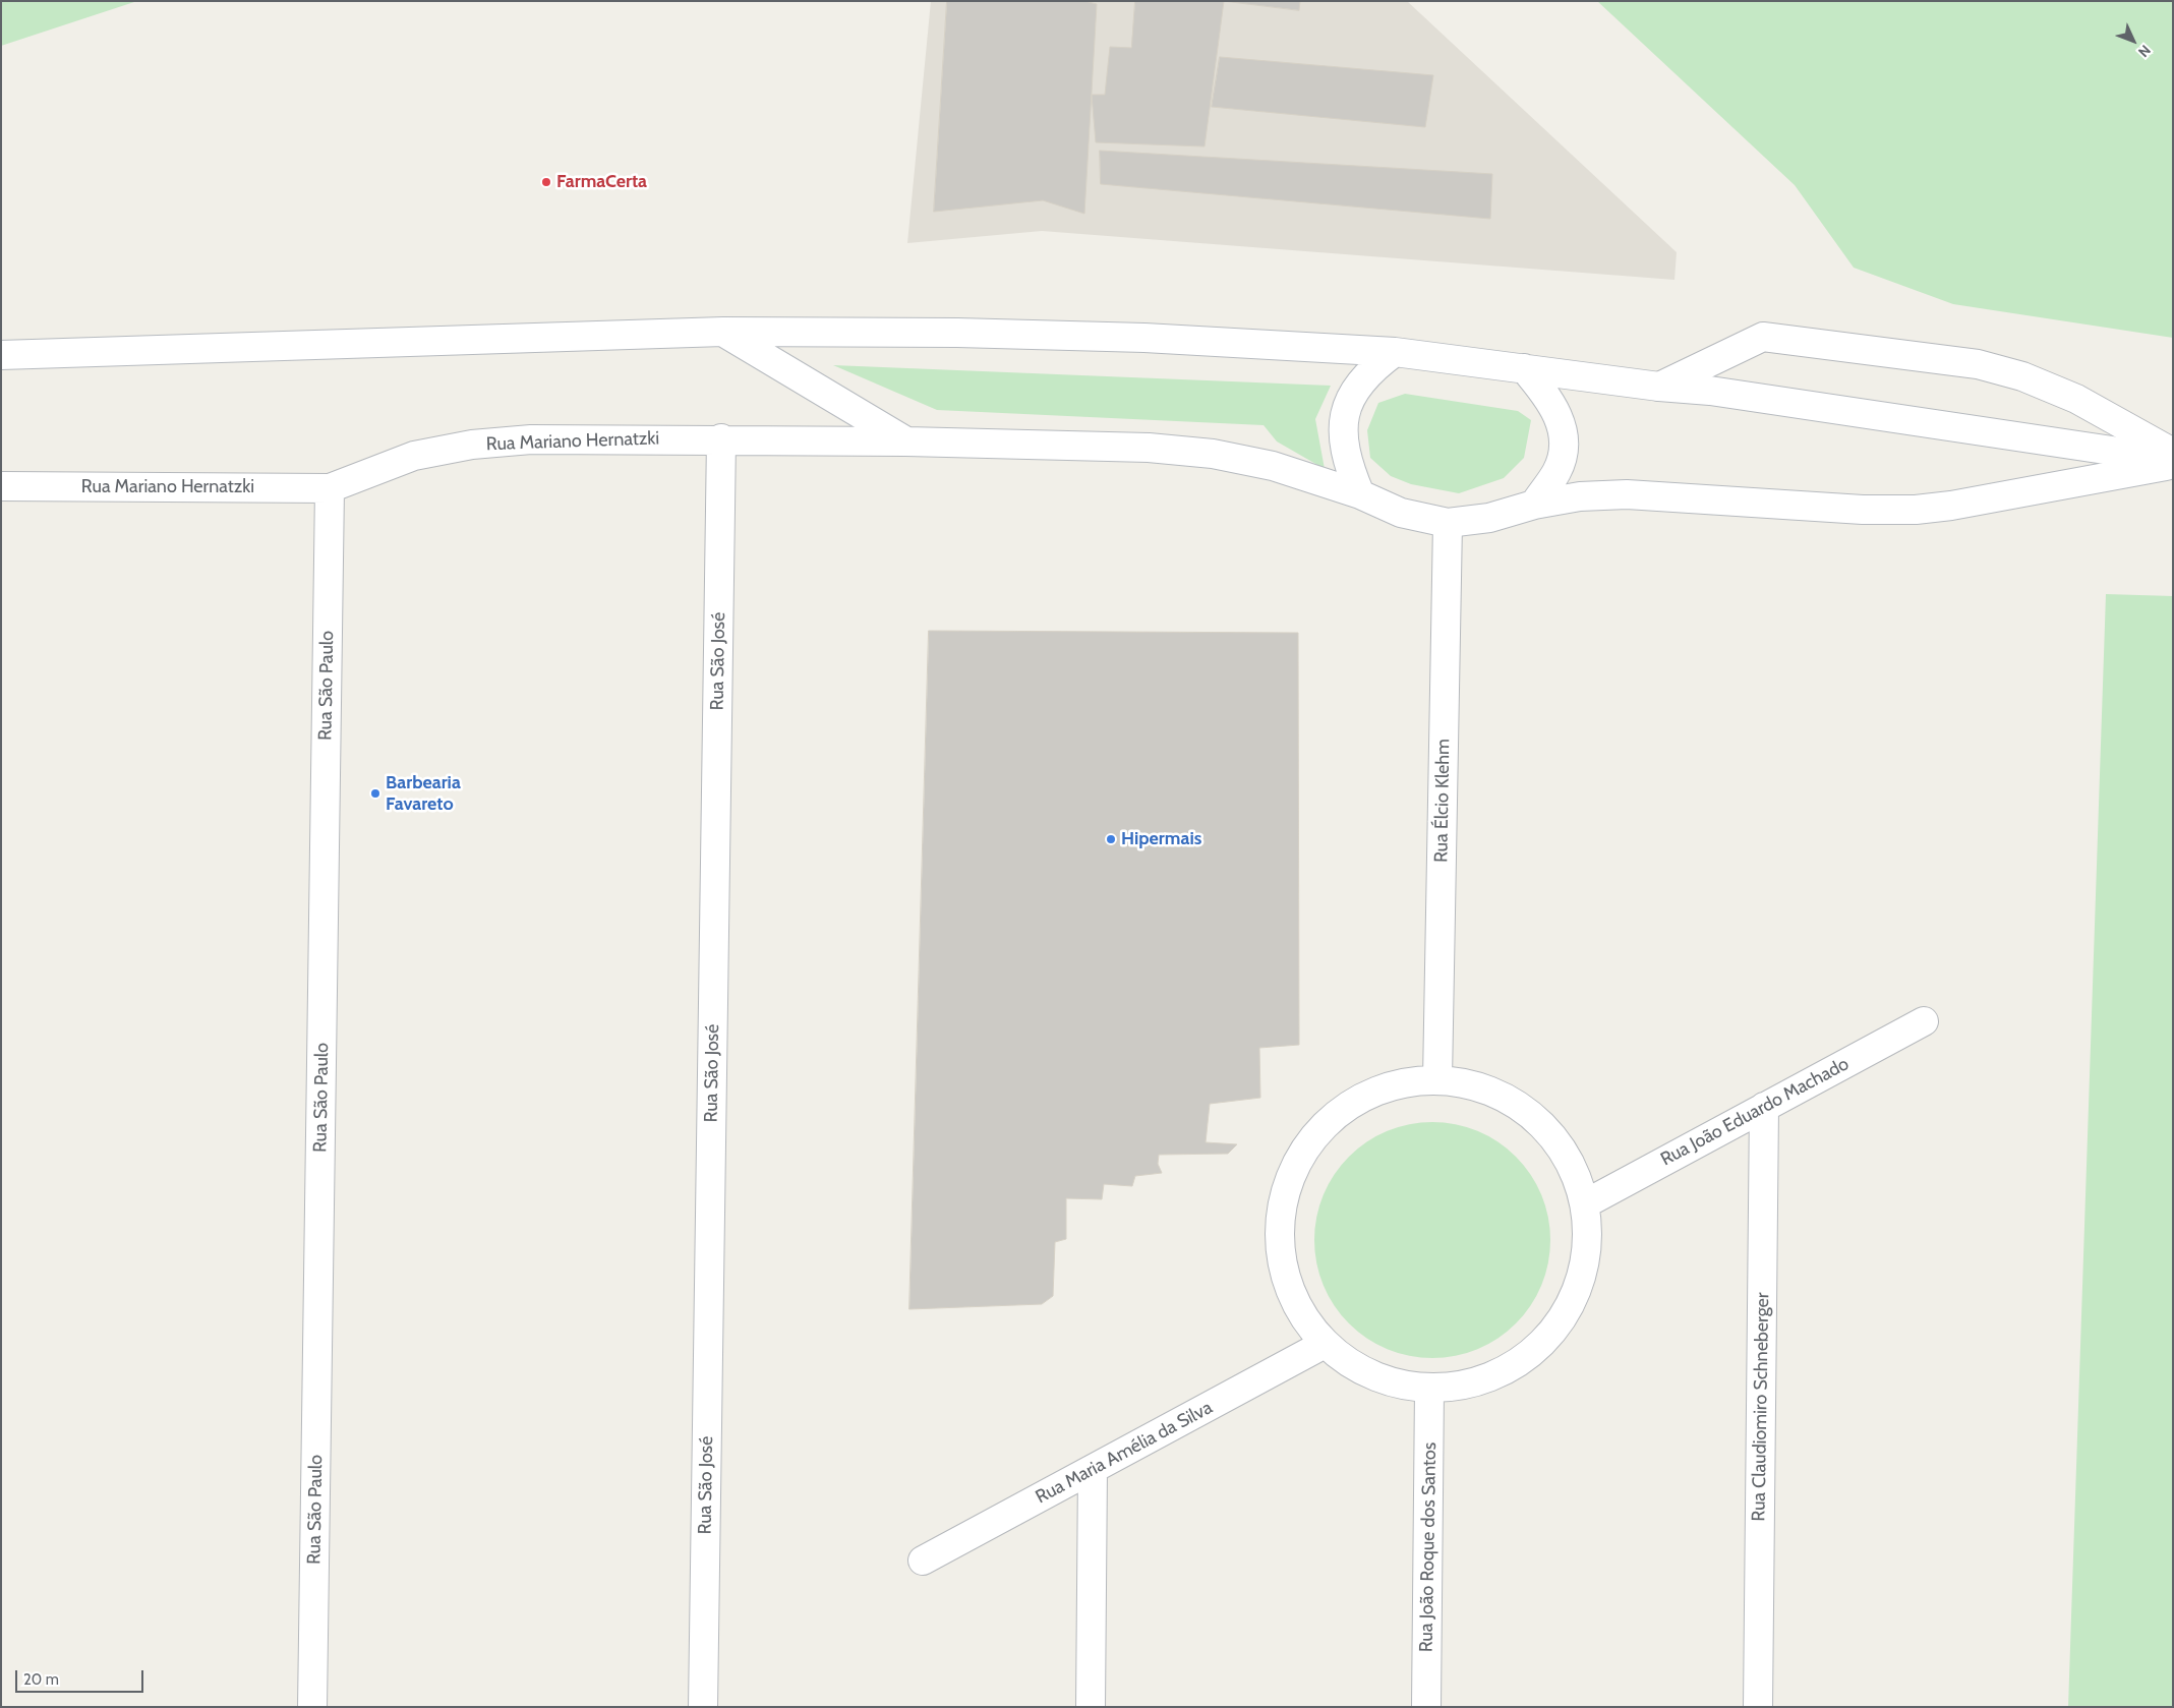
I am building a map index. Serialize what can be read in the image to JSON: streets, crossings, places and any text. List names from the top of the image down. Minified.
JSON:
{"streets":{"street":["Rua Mariano Hernatzki","Rua São José","Rua São Paulo","Rua Élcio Klehm","Rua João Eduardo Machado","Rua Claudiomiro Schneberger","Rua Maria Amélia da Silva","Rua João Roque dos Santos"]},"crossings":[["Rua Mariano Hernatzki","Rua São José"],["Rua Mariano Hernatzki","Rua São Paulo"],["Rua Mariano Hernatzki","Rua Élcio Klehm"],["Rua João Eduardo Machado","Rua Claudiomiro Schneberger"]],"places":["FarmaCerta","Barbearia Favareto","Hipermais"],"scale_bar":"20 m","north":"bottom right"}
